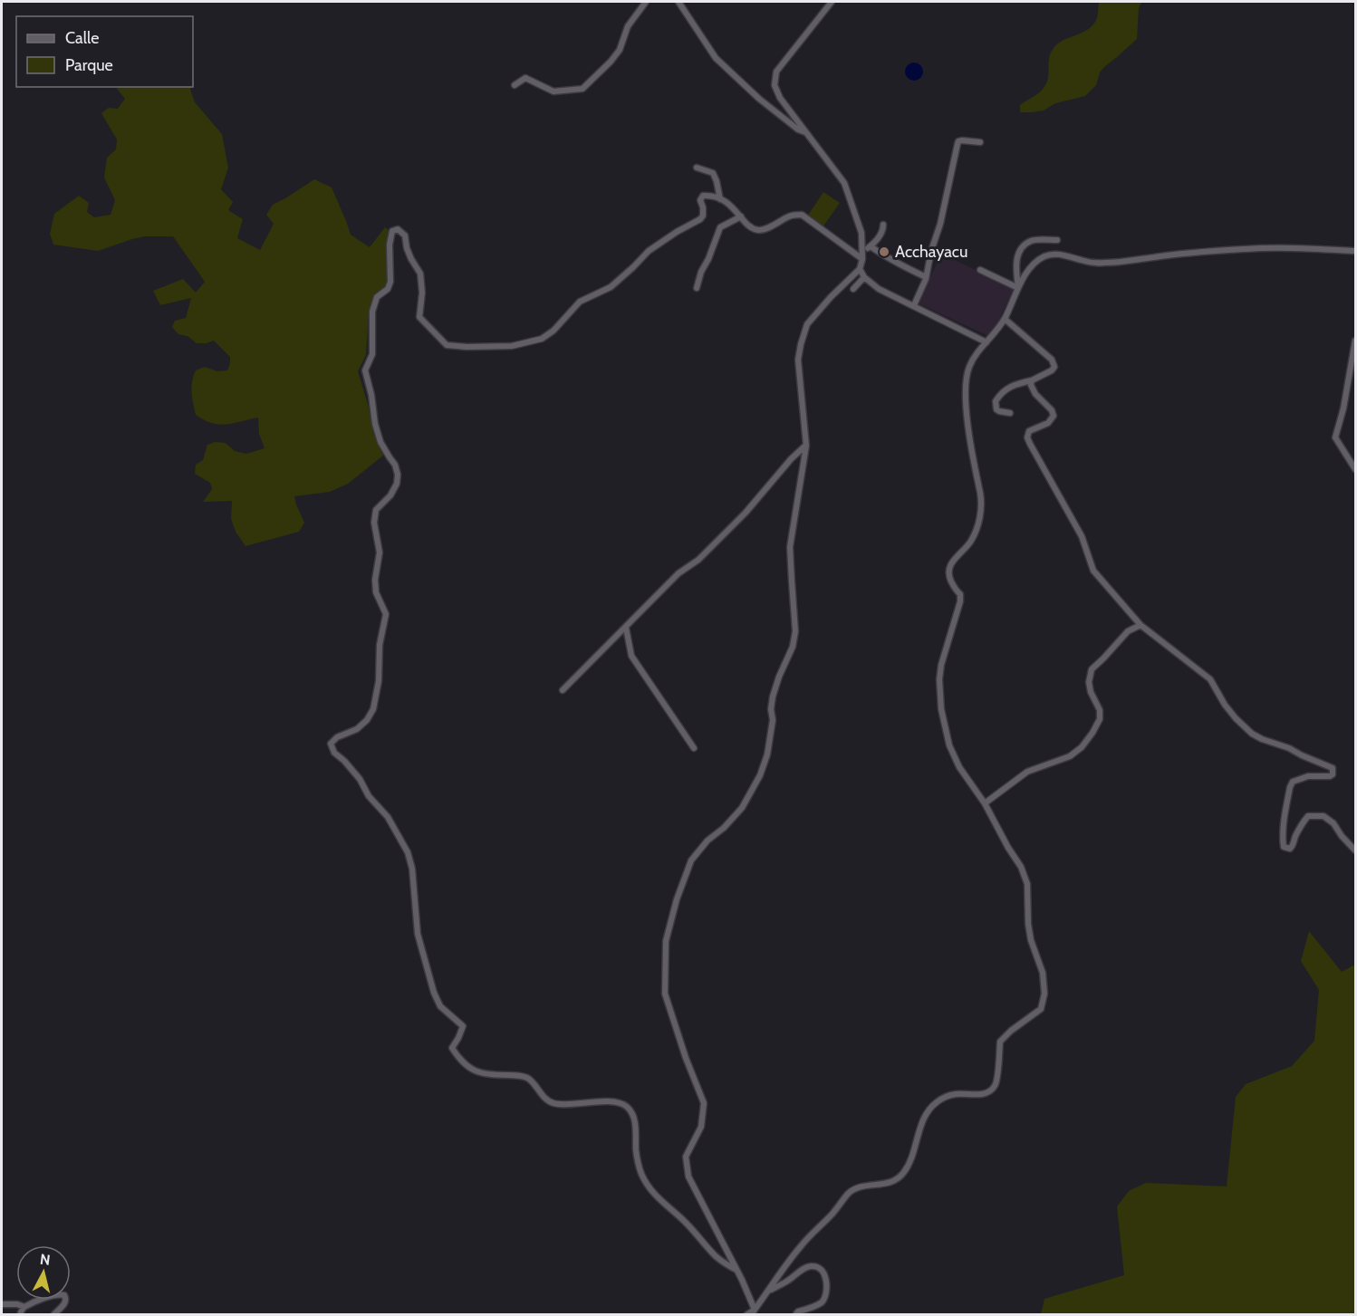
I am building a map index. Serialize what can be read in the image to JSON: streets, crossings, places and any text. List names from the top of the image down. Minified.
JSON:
{"places":["Acchayacu"],"legend":["Calle","Parque"],"north":"top"}
